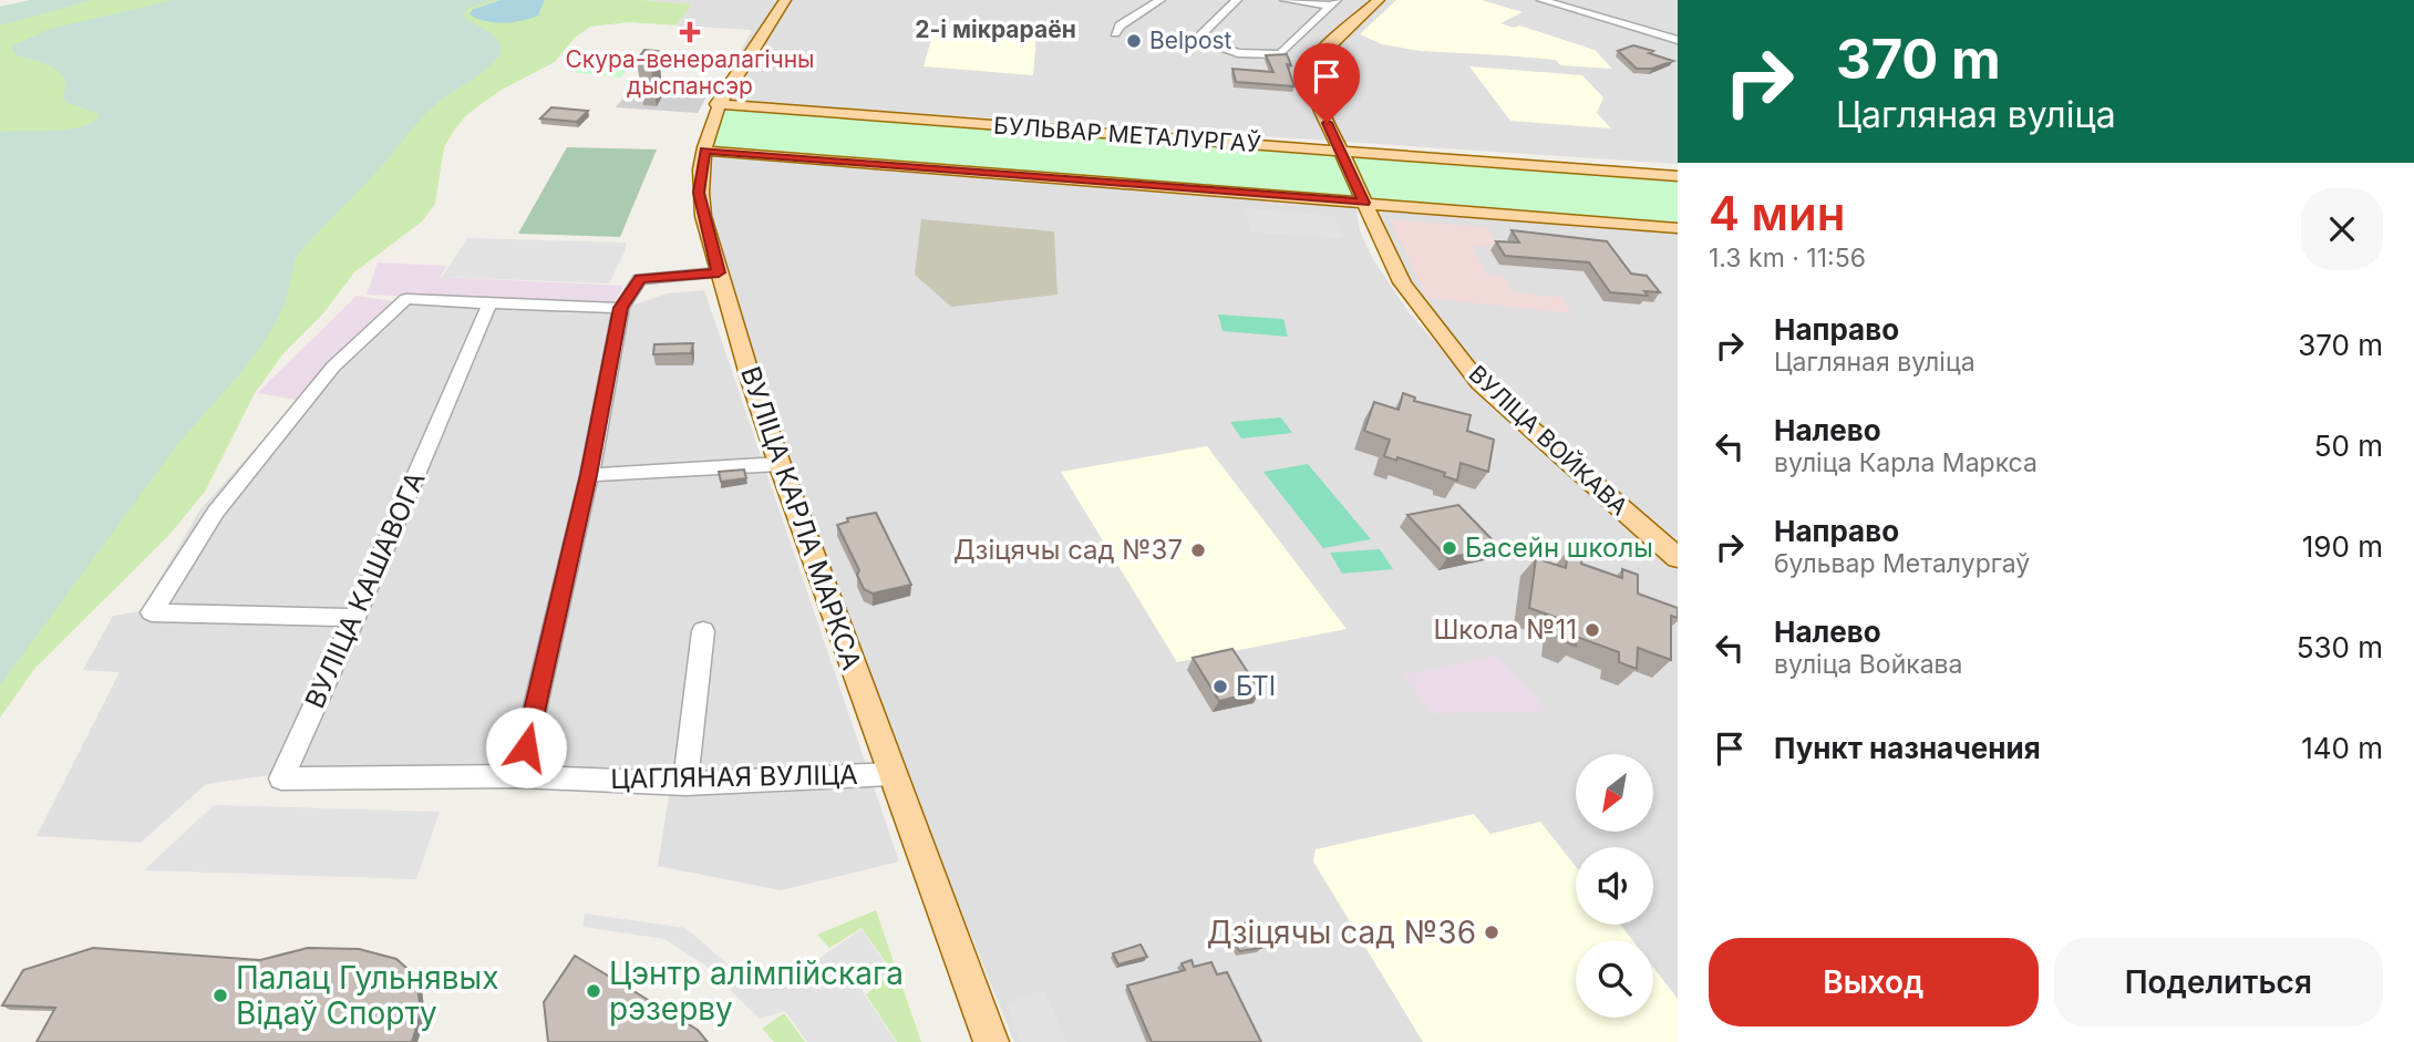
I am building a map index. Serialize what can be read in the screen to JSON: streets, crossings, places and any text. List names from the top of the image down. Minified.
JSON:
{"streets":{"main road":["БУЛЬВАР МЕТАЛУРГАЎ","ВУЛІЦА ВОЙКАВА","ВУЛІЦА КАРЛА МАРКСА"],"street":["ВУЛІЦА КАШАВОГА","ЦАГЛЯНАЯ ВУЛІЦА"]},"crossings":[["БУЛЬВАР МЕТАЛУРГАЎ","ВУЛІЦА ВОЙКАВА"],["БУЛЬВАР МЕТАЛУРГАЎ","ВУЛІЦА КАРЛА МАРКСА"],["ВУЛІЦА КАРЛА МАРКСА","ЦАГЛЯНАЯ ВУЛІЦА"],["ВУЛІЦА КАШАВОГА","ЦАГЛЯНАЯ ВУЛІЦА"]],"districts":["2-і мікрараён"],"places":{"health":["Скура-венералагічны дыспансэр"],"other":["Belpost","Басейн школы","Дзіцячы сад №37","Школа №11","БТІ","Дзіцячы сад №36","Цэнтр алімпійскага рэзерву","Палац Гульнявых Відаў Спорту"]},"north":"bottom left","page":{"turn":["370 m","Цагляная вуліца"],"heading":["4 мин","1.3 km · 11:56"],"list":[{"name":"Направо","note":"Цагляная вуліца","value":"370 m"},{"name":"Налево","note":"вуліца Карла Маркса","value":"50 m"},{"name":"Направо","note":"бульвар Металургаў","value":"190 m"},{"name":"Налево","note":"вуліца Войкава","value":"530 m"},{"name":"Пункт назначения","value":"140 m"}],"buttons":["Выход","Поделиться"]}}
